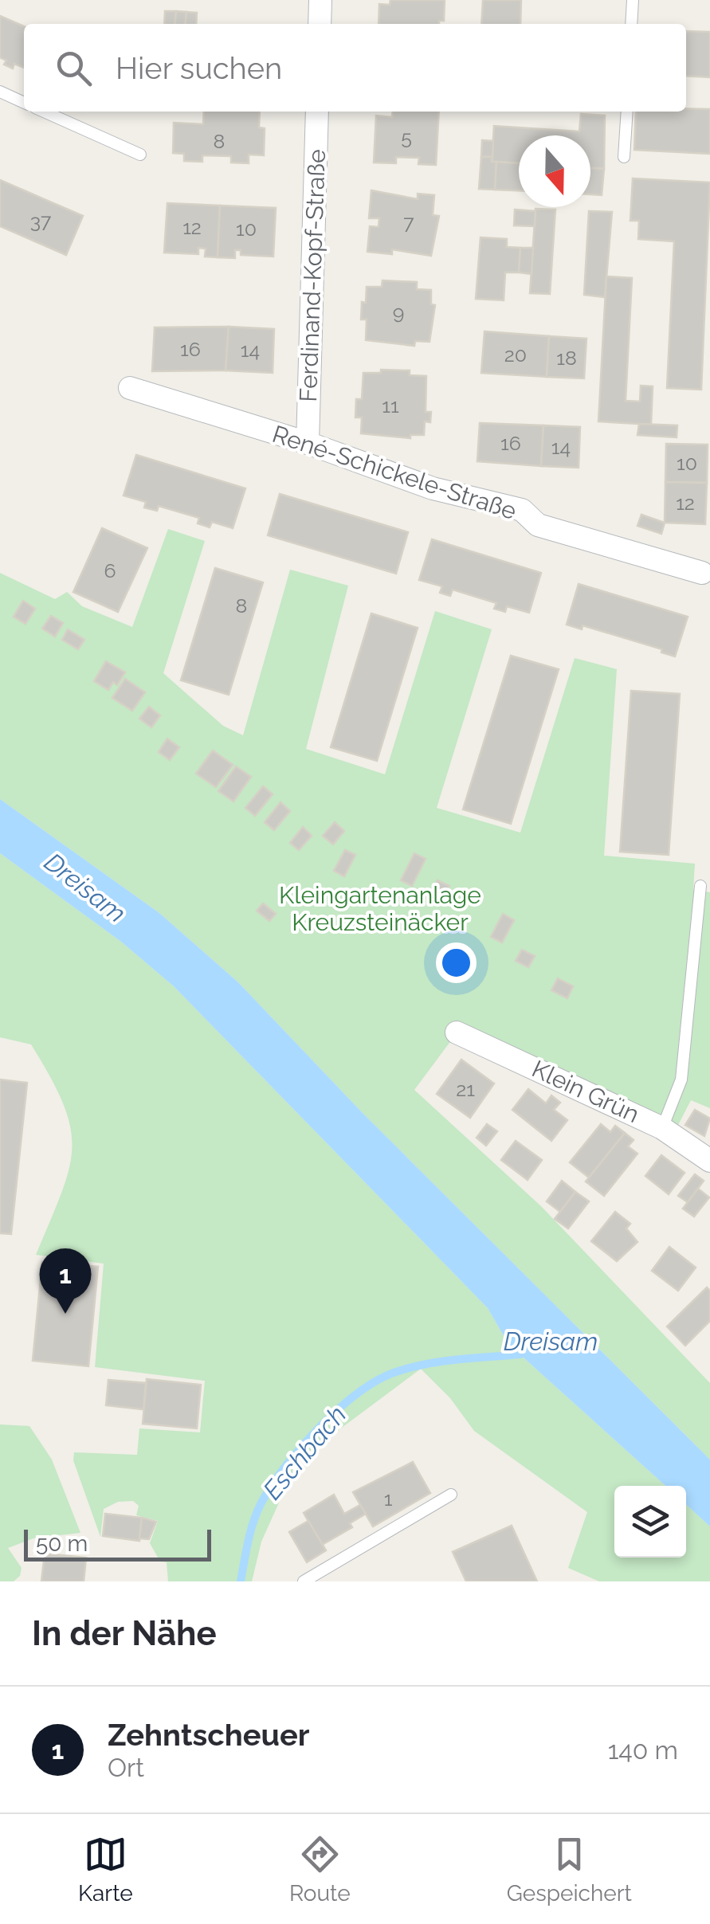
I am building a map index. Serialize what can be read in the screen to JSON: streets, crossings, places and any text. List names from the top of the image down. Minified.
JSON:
{"streets":{"street":["Ferdinand-Kopf-Straße","René-Schickele-Straße","Klein Grün"]},"crossings":[["Ferdinand-Kopf-Straße","René-Schickele-Straße"]],"water":["Dreisam","Eschbach"],"parks":["Kleingartenanlage Kreuzsteinäcker"],"house_numbers":["5","8","37","7","12","10","9","16","14","20","18","11","16","14","10","12","6","8","21","1"],"scale_bar":"50 m","north":"bottom","page":{"search":"Hier suchen","pins":"1","scale":"50 m","heading":"In der Nähe","list":[{"mark":"1","name":"Zehntscheuer","note":"Ort","value":"140 m"}],"nav":["Karte","Route","Gespeichert"]}}
